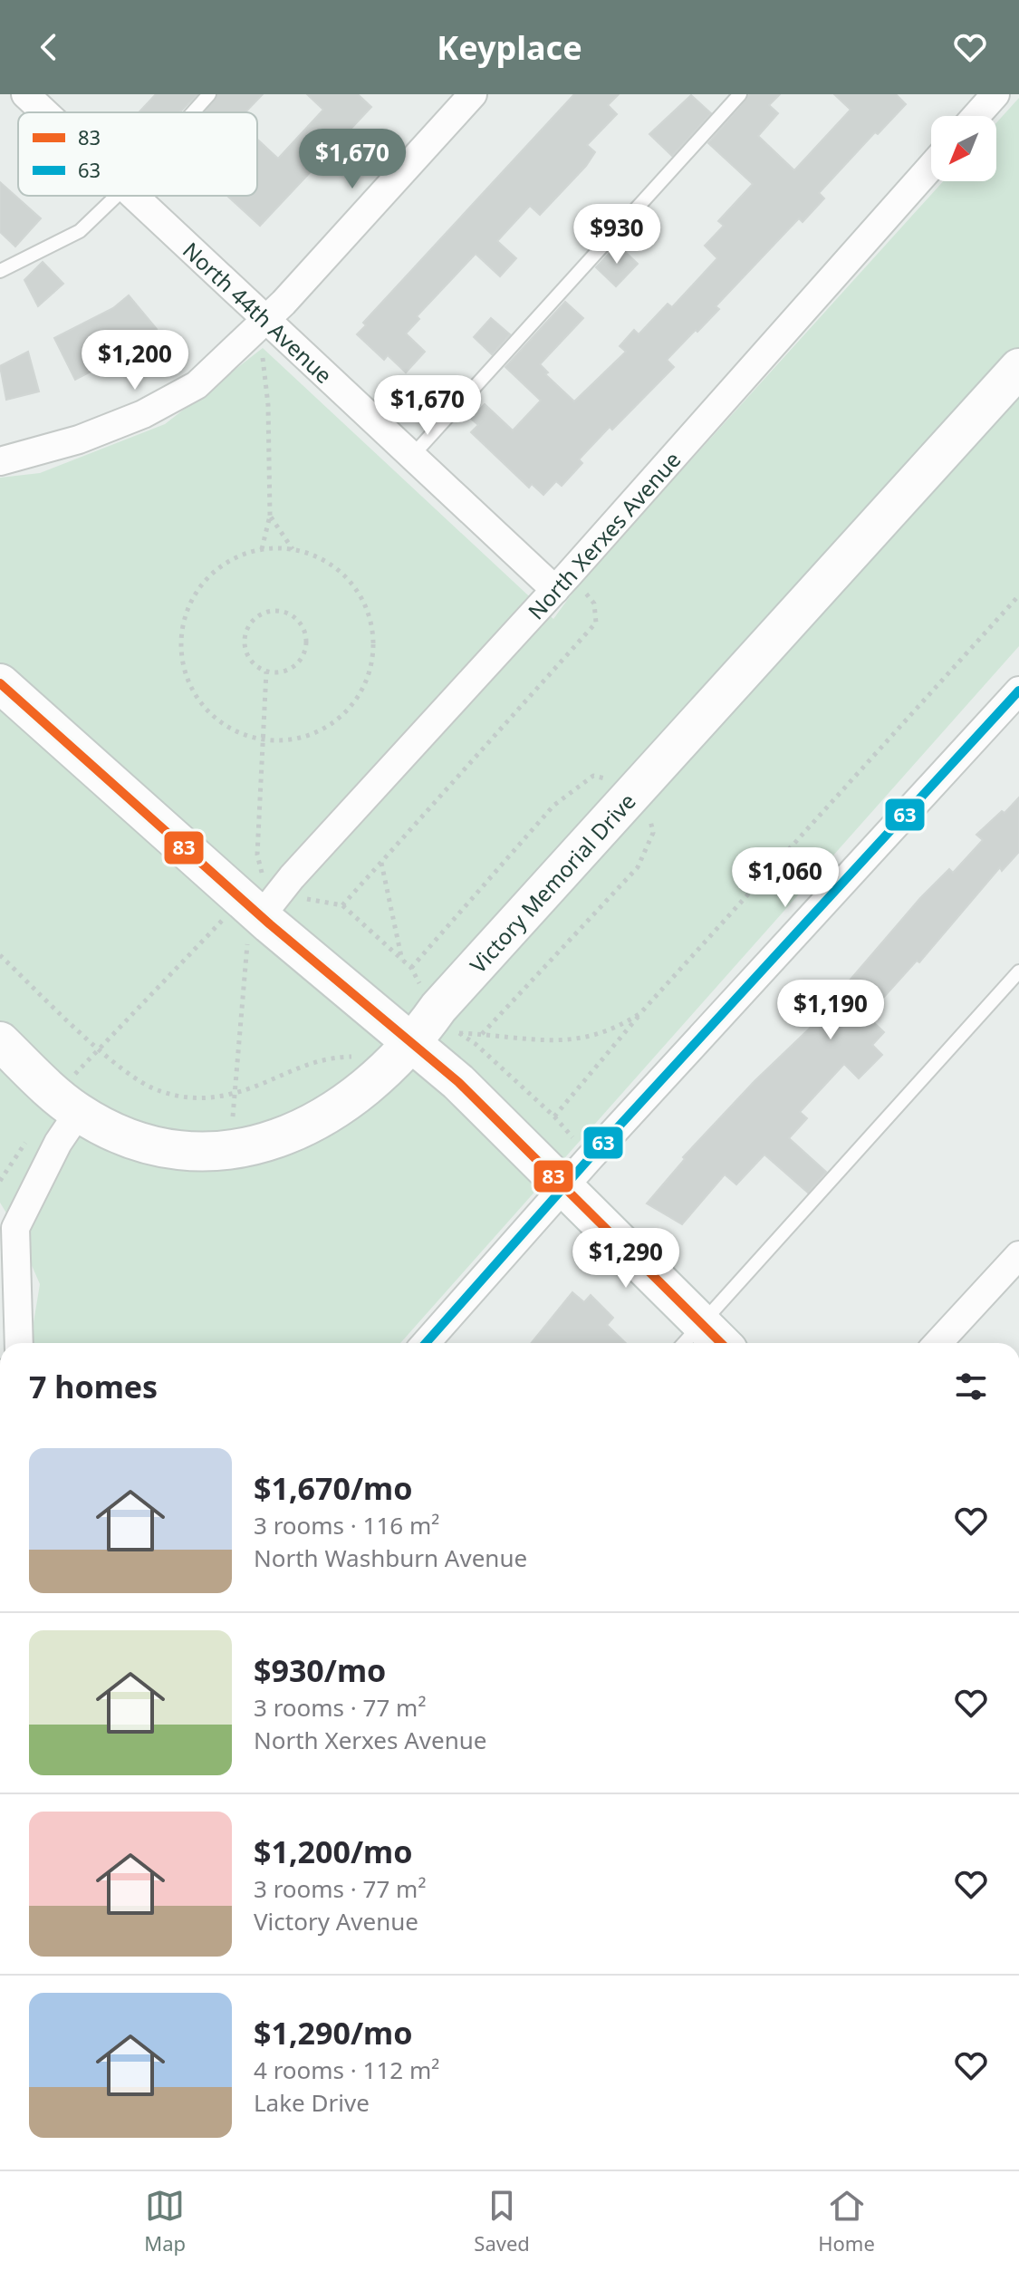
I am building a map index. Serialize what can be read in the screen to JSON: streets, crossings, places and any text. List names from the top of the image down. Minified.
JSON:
{"streets":{"street":["North 44th Avenue","North Xerxes Avenue","Victory Memorial Drive"]},"crossings":[["North 44th Avenue","North Xerxes Avenue"]],"lines":["transit line 83","transit line 63"],"legend":["83","63"],"north":"bottom left","page":{"header":"Keyplace","price":["$1,670","$930","$1,200","$1,670","$1,060","$1,190","$1,290"],"heading":"7 homes","list":[{"name":"$1,670/mo","note":"3 rooms · 116 m² · North Washburn Avenue"},{"name":"$930/mo","note":"3 rooms · 77 m² · North Xerxes Avenue"},{"name":"$1,200/mo","note":"3 rooms · 77 m² · Victory Avenue"},{"name":"$1,290/mo","note":"4 rooms · 112 m² · Lake Drive"}],"tabs":["Map","Saved","Home"]}}
